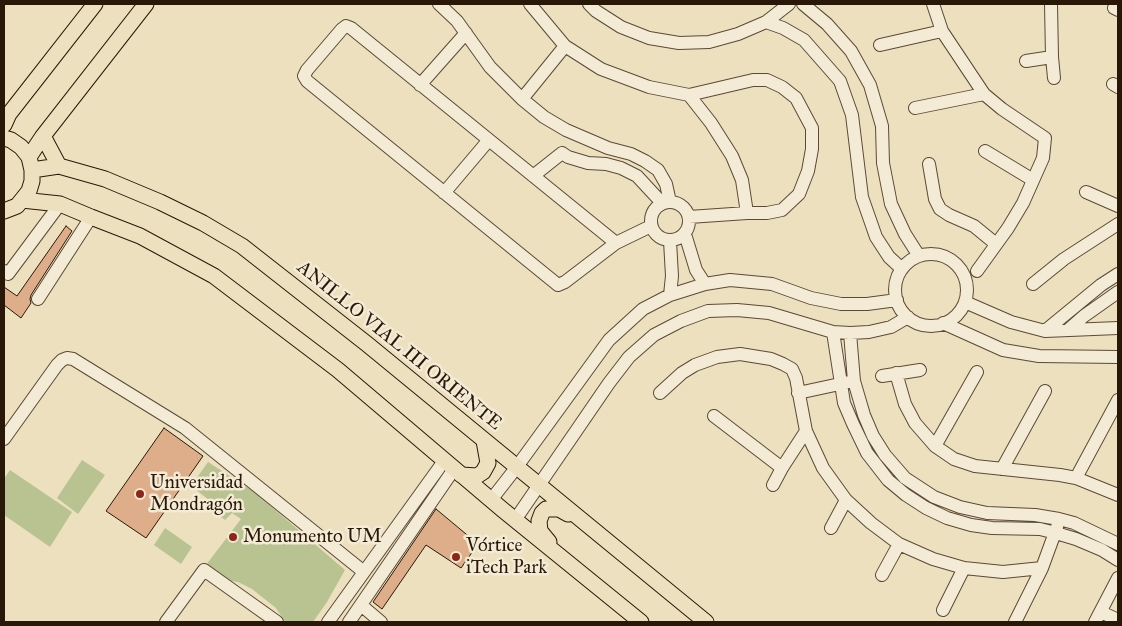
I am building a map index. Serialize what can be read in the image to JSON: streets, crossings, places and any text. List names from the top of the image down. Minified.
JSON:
{"streets":{"main road":["ANILLO VIAL III ORIENTE"]},"places":["Universidad Mondragón","Monumento UM","Vórtice iTech Park"]}
